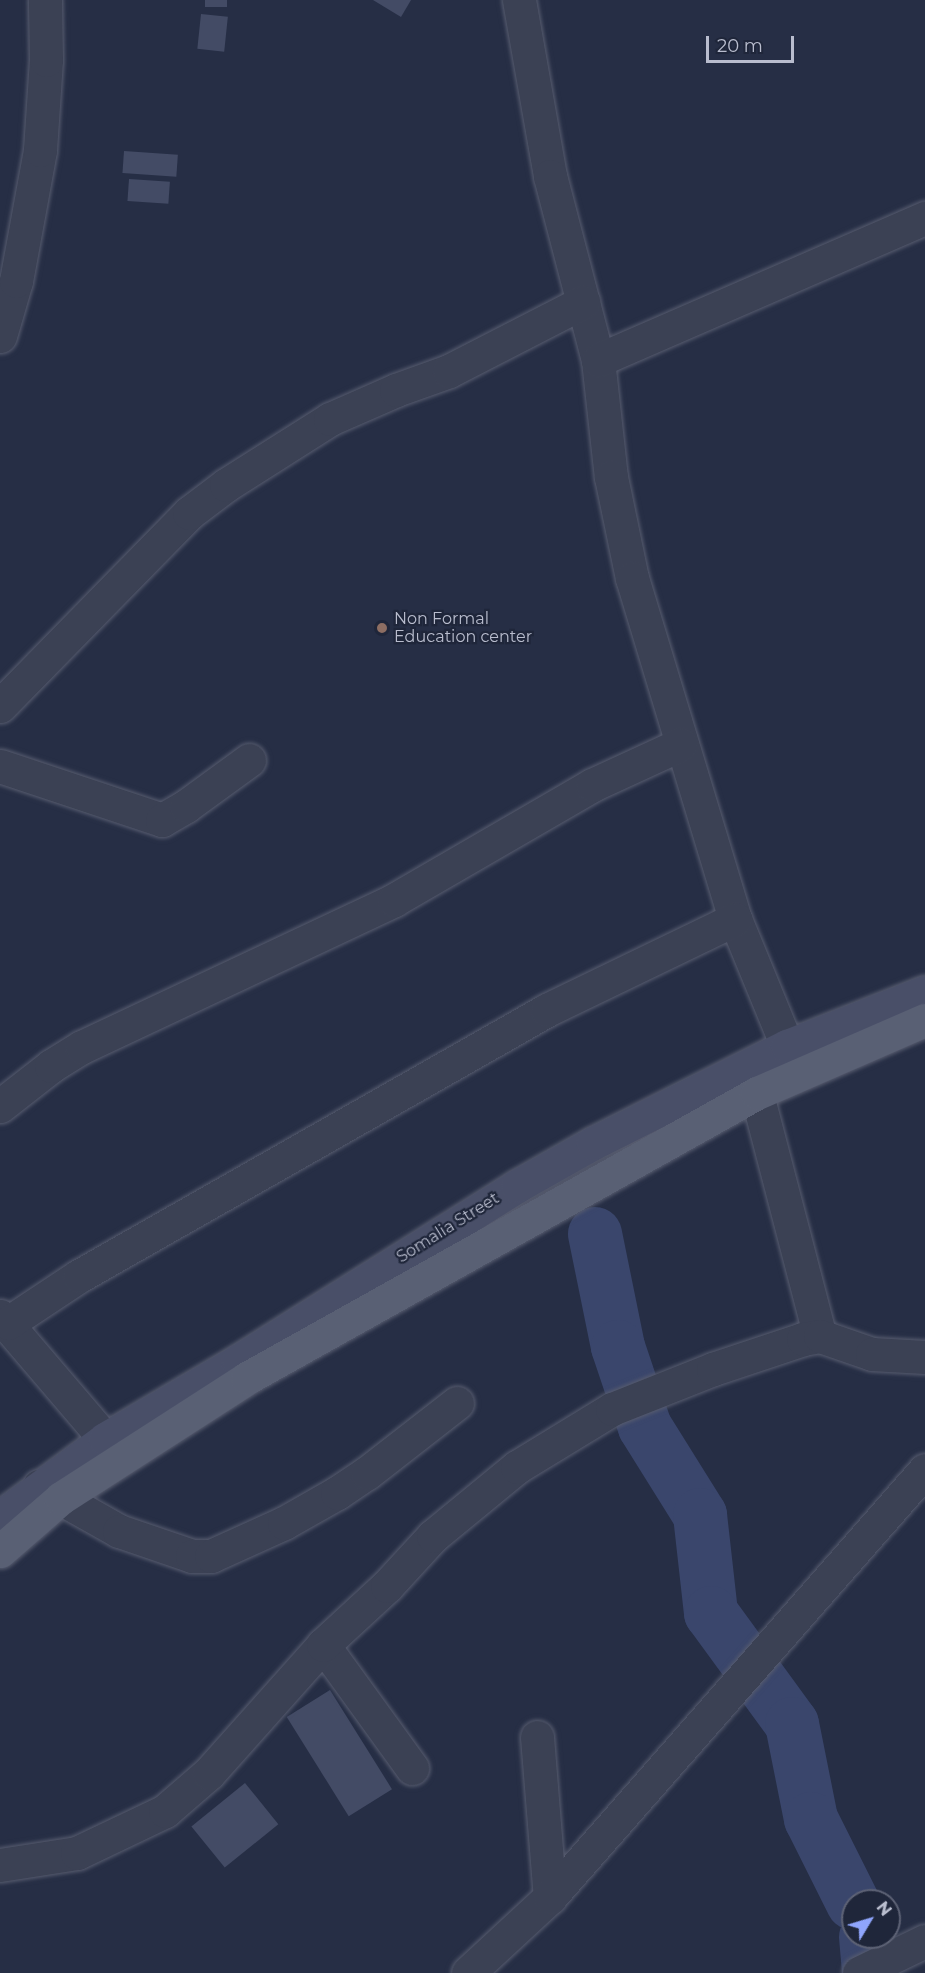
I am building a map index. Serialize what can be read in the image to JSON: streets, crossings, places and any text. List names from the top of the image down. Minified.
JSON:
{"streets":{"main road":["Somalia Street"]},"places":["Non Formal Education center"],"scale_bar":"20 m","north":"top right"}
